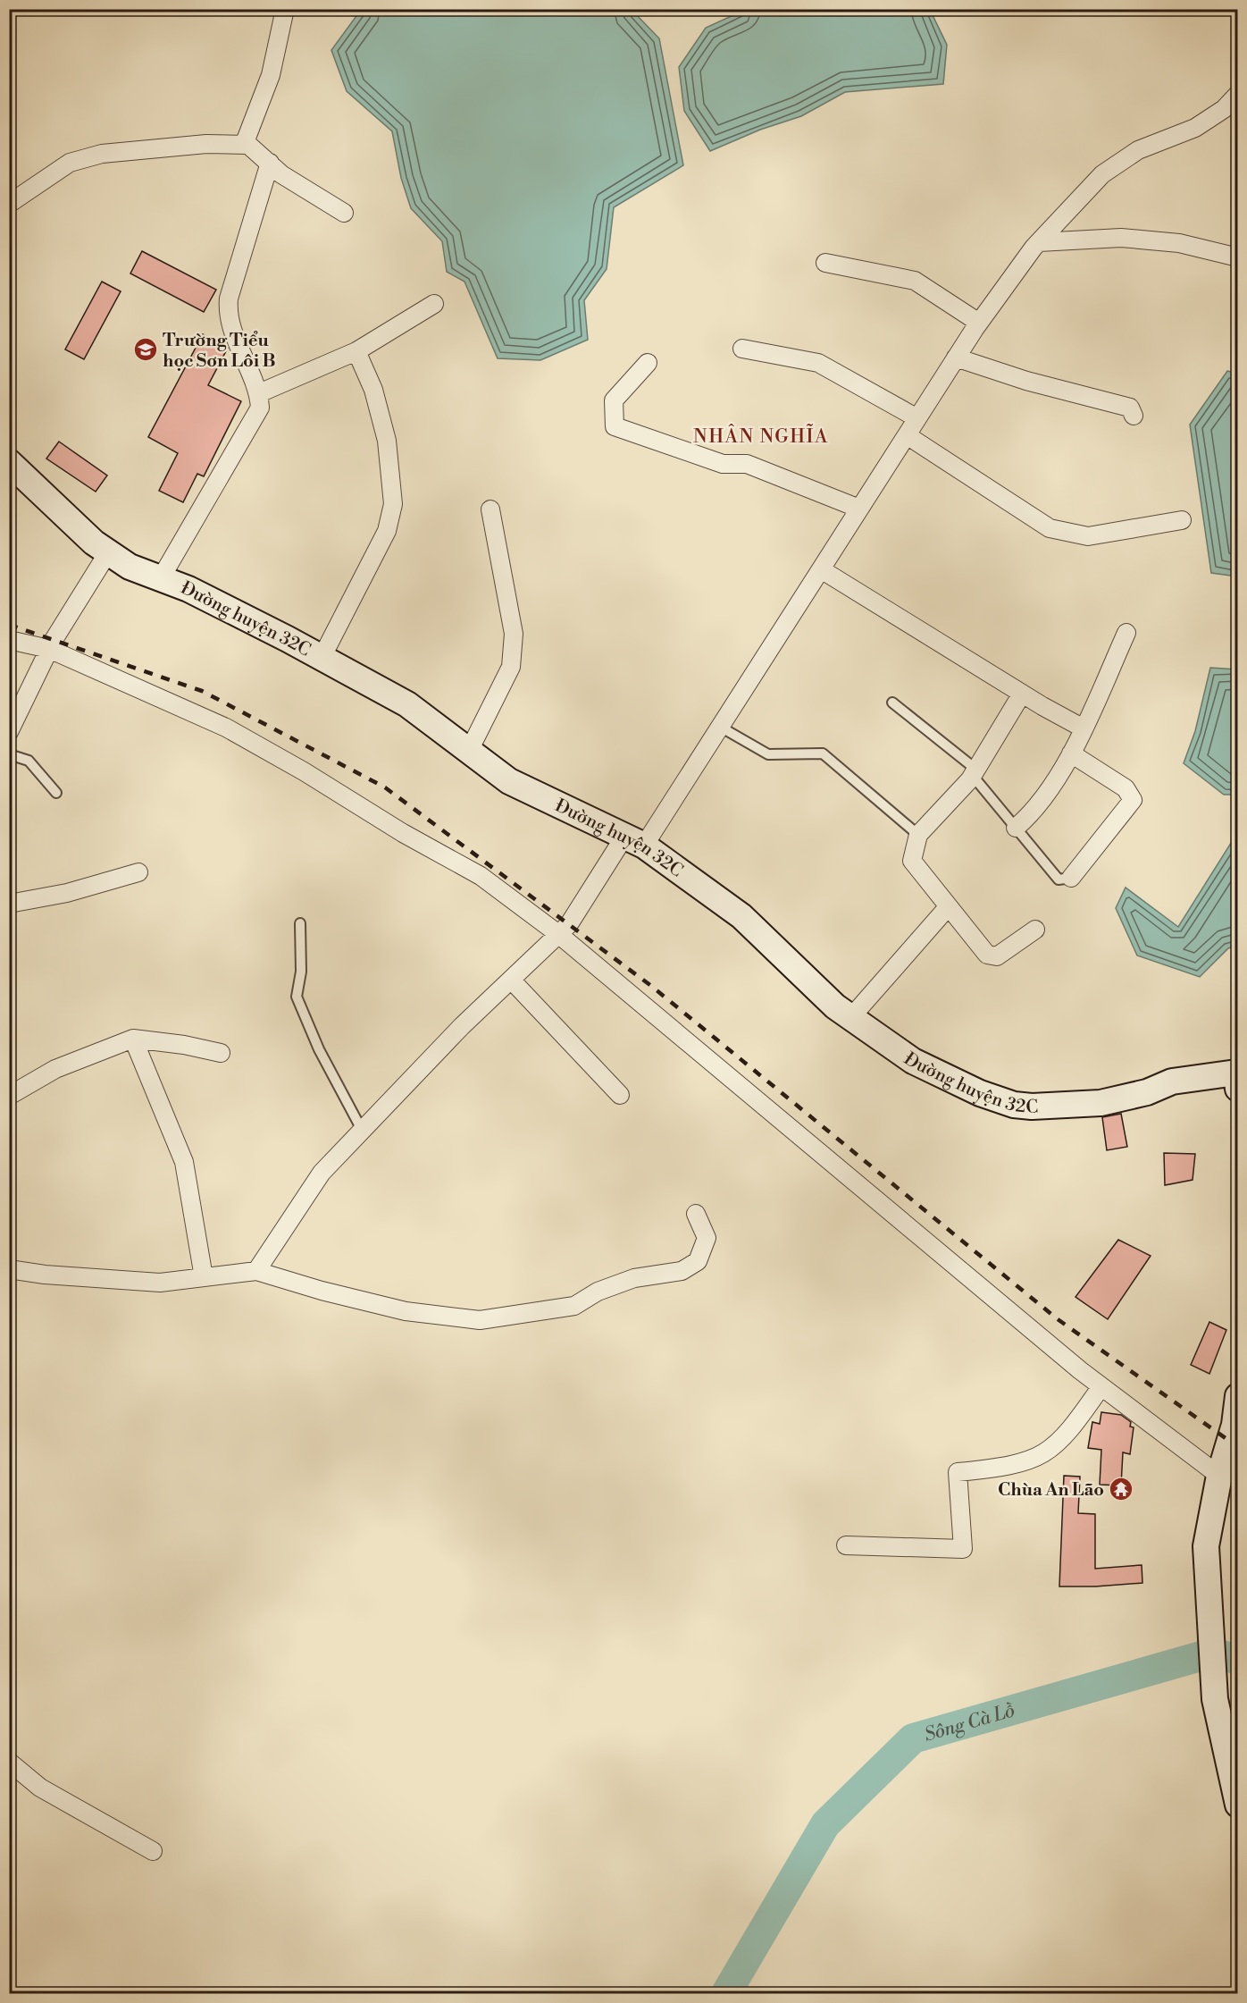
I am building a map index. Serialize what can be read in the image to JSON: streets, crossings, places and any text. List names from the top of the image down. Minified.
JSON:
{"streets":{"street":["Đường huyện 32C"]},"districts":["NHÂN NGHĨA"],"water":["Sông Cà Lồ"],"places":{"school or university":["Trường Tiểu học Sơn Lôi B"],"temple":["Chùa An Lão"]}}
